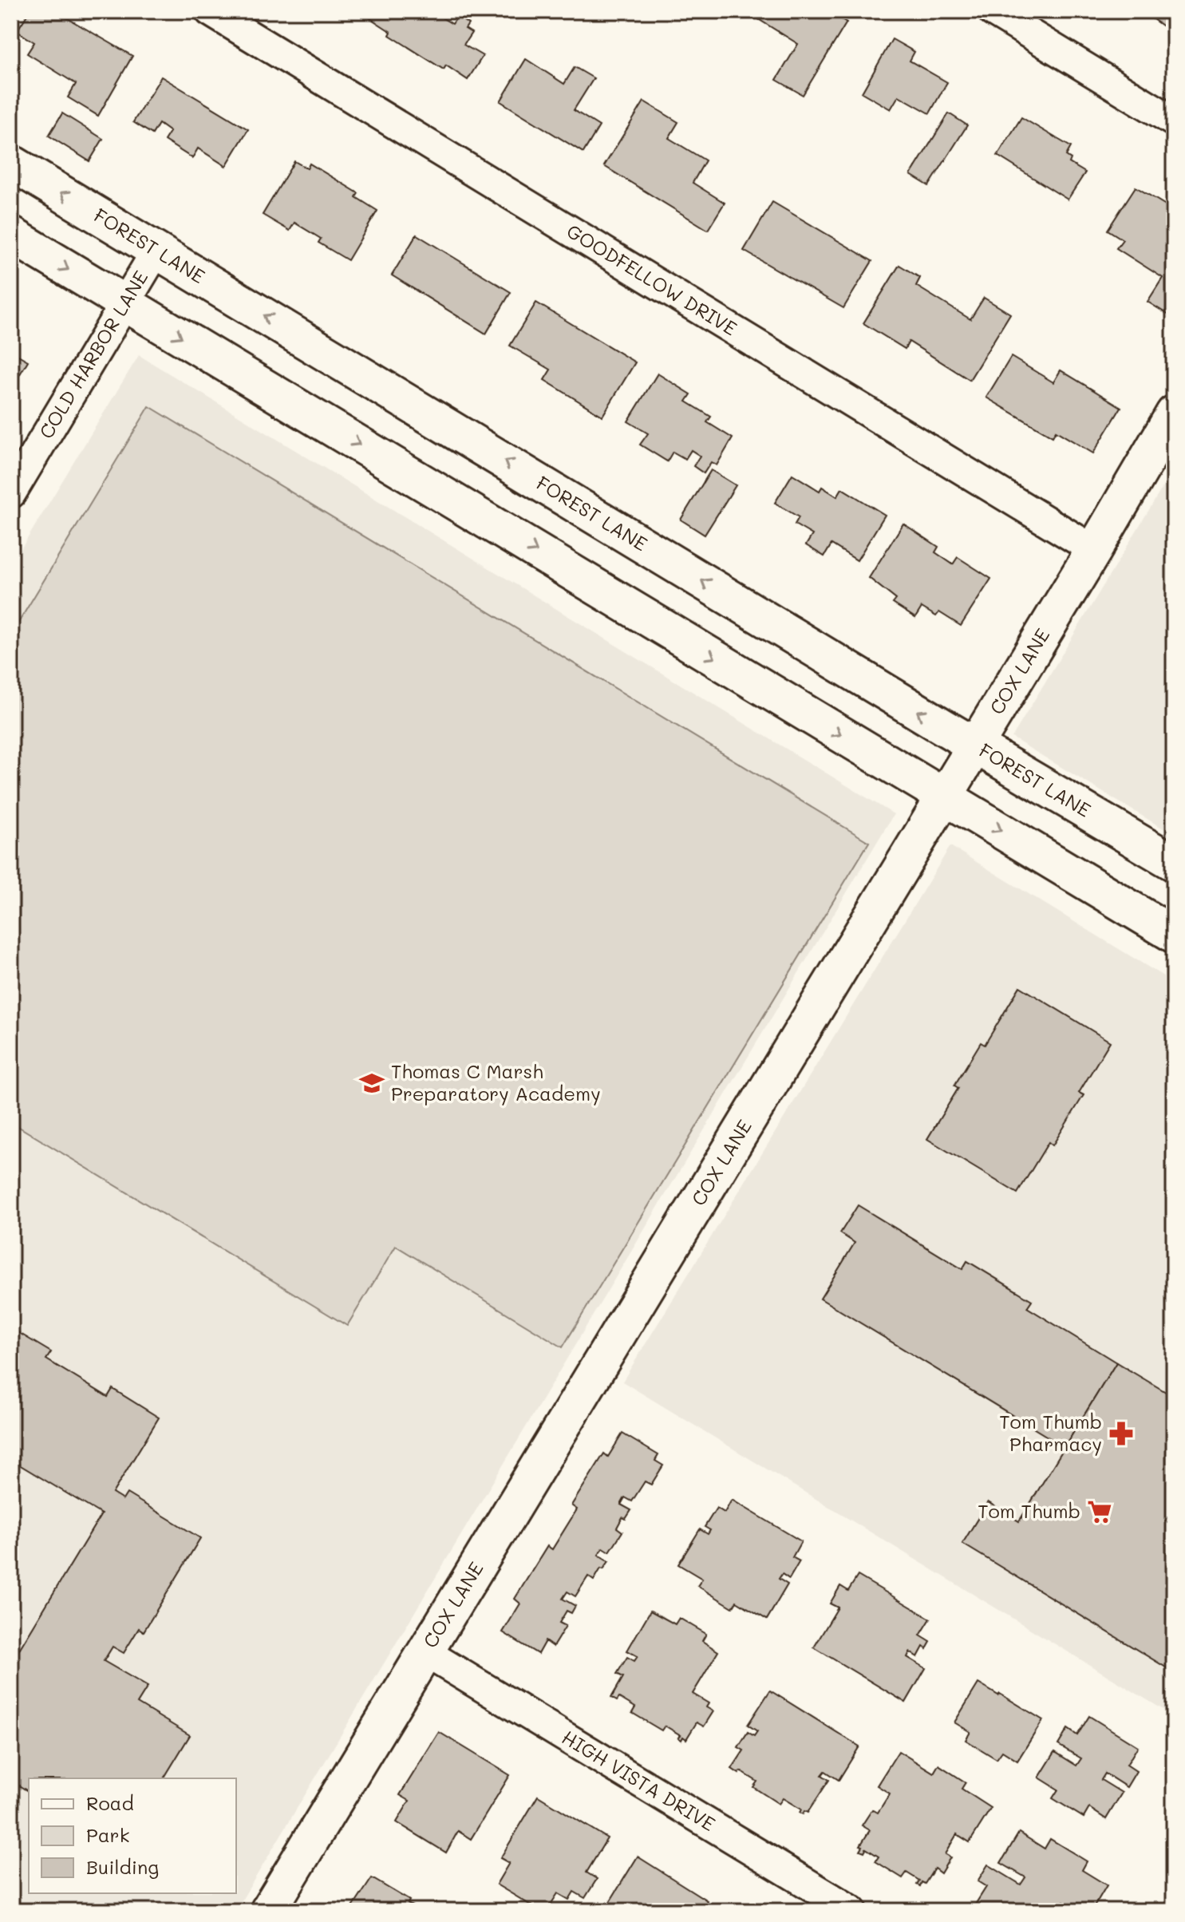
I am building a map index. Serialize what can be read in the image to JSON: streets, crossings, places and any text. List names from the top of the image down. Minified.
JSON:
{"streets":{"main road":["FOREST LANE","COX LANE"],"street":["GOODFELLOW DRIVE","COLD HARBOR LANE","HIGH VISTA DRIVE"]},"crossings":[["FOREST LANE","COLD HARBOR LANE"],["FOREST LANE","COX LANE"],["GOODFELLOW DRIVE","COX LANE"],["COX LANE","HIGH VISTA DRIVE"]],"places":{"school or university":["Thomas C Marsh Preparatory Academy"],"pharmacy":["Tom Thumb Pharmacy"],"supermarket":["Tom Thumb"]},"legend":["Road","Park","Building"]}
